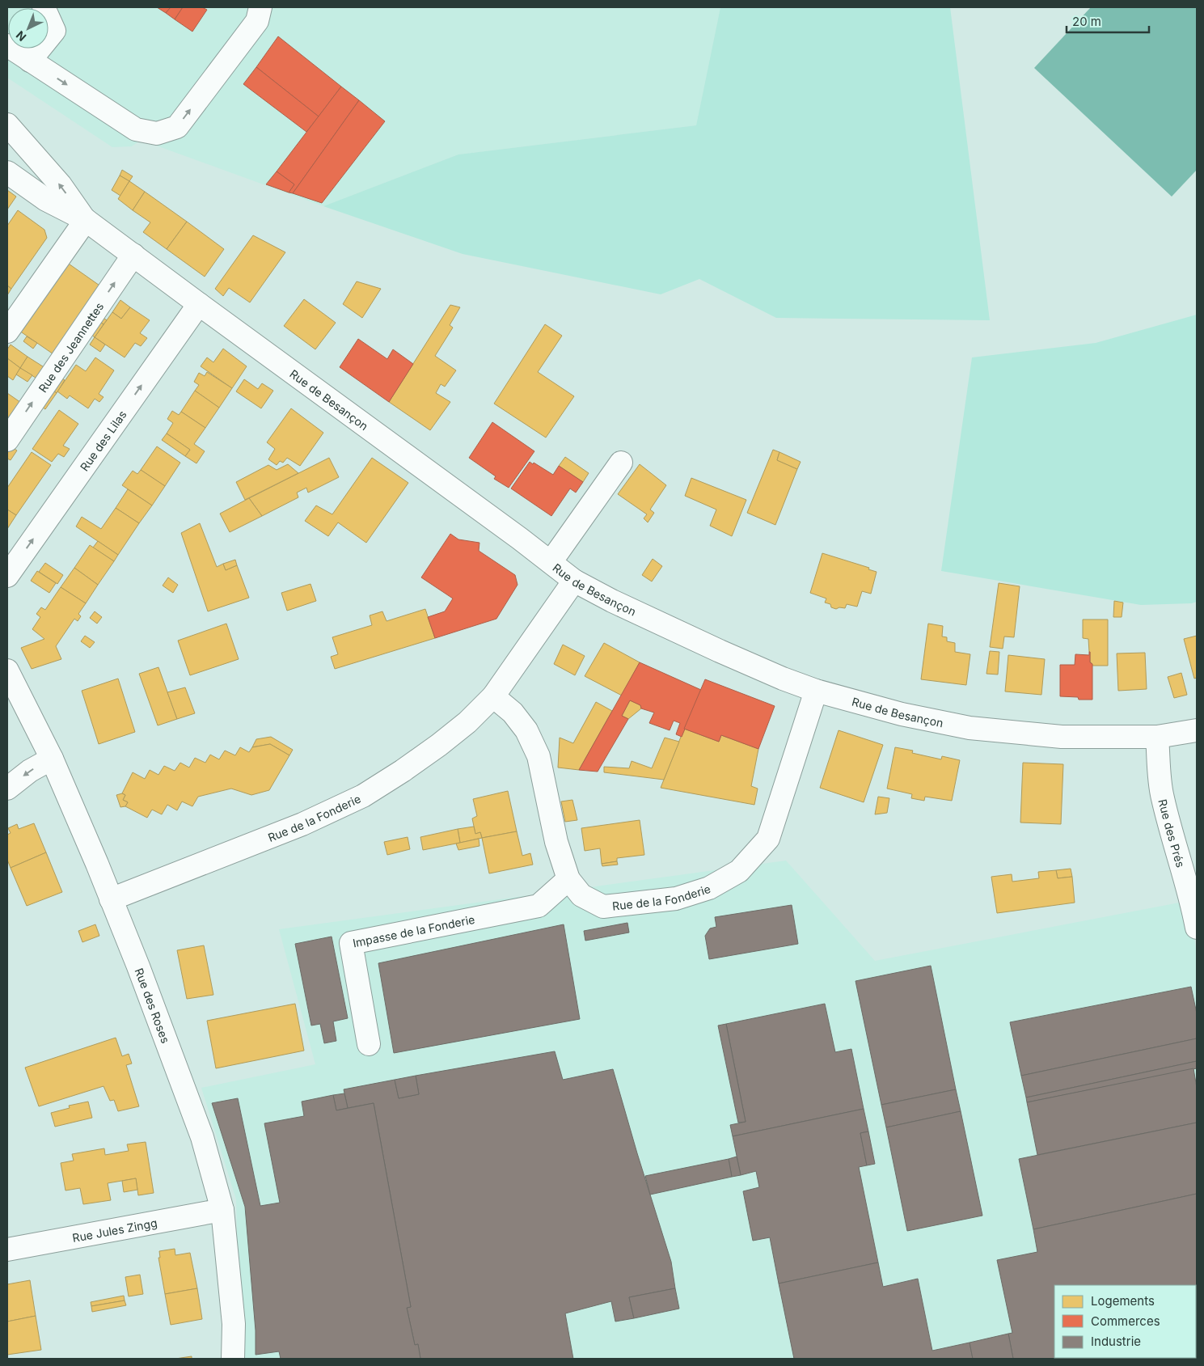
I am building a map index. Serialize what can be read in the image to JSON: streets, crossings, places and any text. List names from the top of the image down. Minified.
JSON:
{"streets":{"street":["Rue des Jeannettes","Rue de Besançon","Rue des Lilas","Rue de la Fonderie","Rue des Prés","Impasse de la Fonderie","Rue des Roses","Rue Jules Zingg"]},"crossings":[["Rue des Jeannettes","Rue de Besançon"],["Rue de Besançon","Rue des Lilas"],["Rue de Besançon","Rue de la Fonderie"],["Rue de Besançon","Rue des Prés"],["Rue de la Fonderie","Impasse de la Fonderie"],["Rue de la Fonderie","Rue des Roses"],["Rue des Roses","Rue Jules Zingg"]],"legend":["Logements","Commerces","Industrie"],"scale_bar":"20 m","north":"bottom left"}
